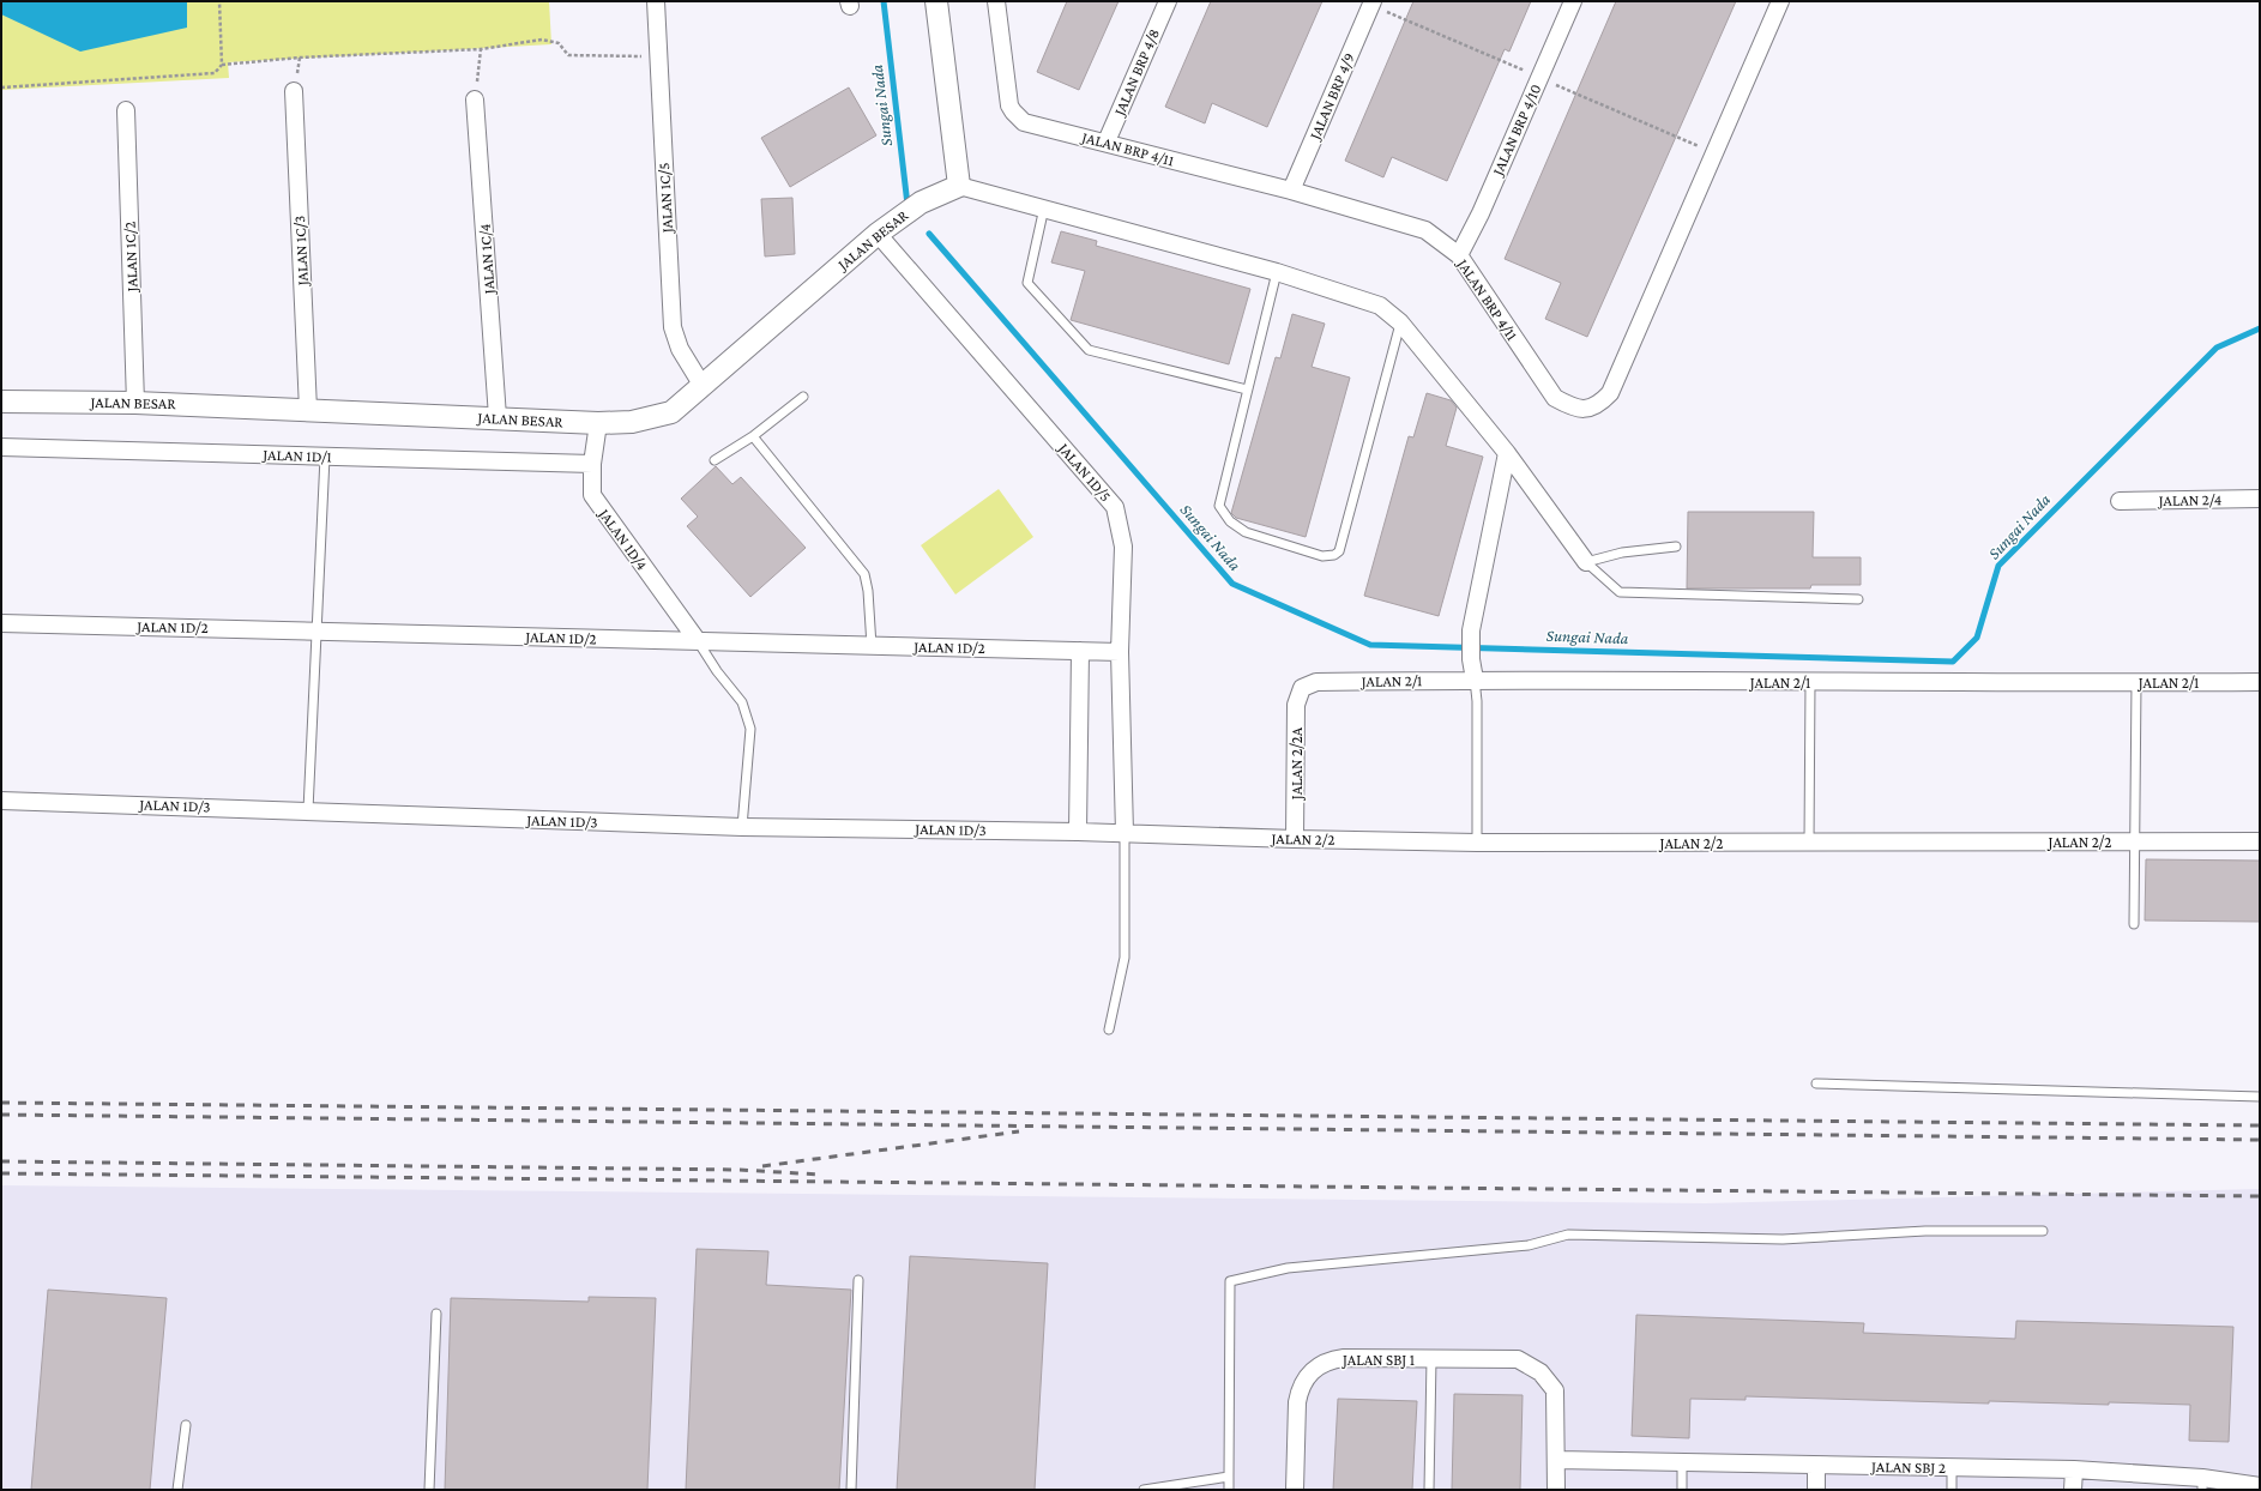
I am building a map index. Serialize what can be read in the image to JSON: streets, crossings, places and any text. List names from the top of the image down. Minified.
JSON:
{"streets":{"street":["JALAN BRP 4/8","JALAN BRP 4/9","JALAN BRP 4/10","JALAN BRP 4/11","JALAN 1C/5","JALAN BESAR","JALAN 1C/3","JALAN 1C/2","JALAN 1C/4","JALAN 1D/1","JALAN 1D/5","JALAN 2/4","JALAN 1D/4","JALAN 1D/2","JALAN 2/1","JALAN 2/2A","JALAN 1D/3","JALAN 2/2","JALAN SBJ 1","JALAN SBJ 2"]},"crossings":[["JALAN BRP 4/8","JALAN BRP 4/11"],["JALAN BRP 4/9","JALAN BRP 4/11"],["JALAN BRP 4/10","JALAN BRP 4/11"],["JALAN 1C/5","JALAN BESAR"],["JALAN BESAR","JALAN 1C/3"],["JALAN BESAR","JALAN 1C/2"],["JALAN BESAR","JALAN 1C/4"],["JALAN BESAR","JALAN 1D/5"],["JALAN BESAR","JALAN 1D/4"],["JALAN 1D/1","JALAN 1D/4"],["JALAN 1D/5","JALAN 1D/2"],["JALAN 1D/5","JALAN 1D/3"],["JALAN 1D/5","JALAN 2/2"],["JALAN 1D/4","JALAN 1D/2"],["JALAN 2/1","JALAN 2/2A"],["JALAN 2/2A","JALAN 2/2"],["JALAN 1D/3","JALAN 2/2"],["JALAN SBJ 1","JALAN SBJ 2"]],"water":["Sungai Nada"]}
